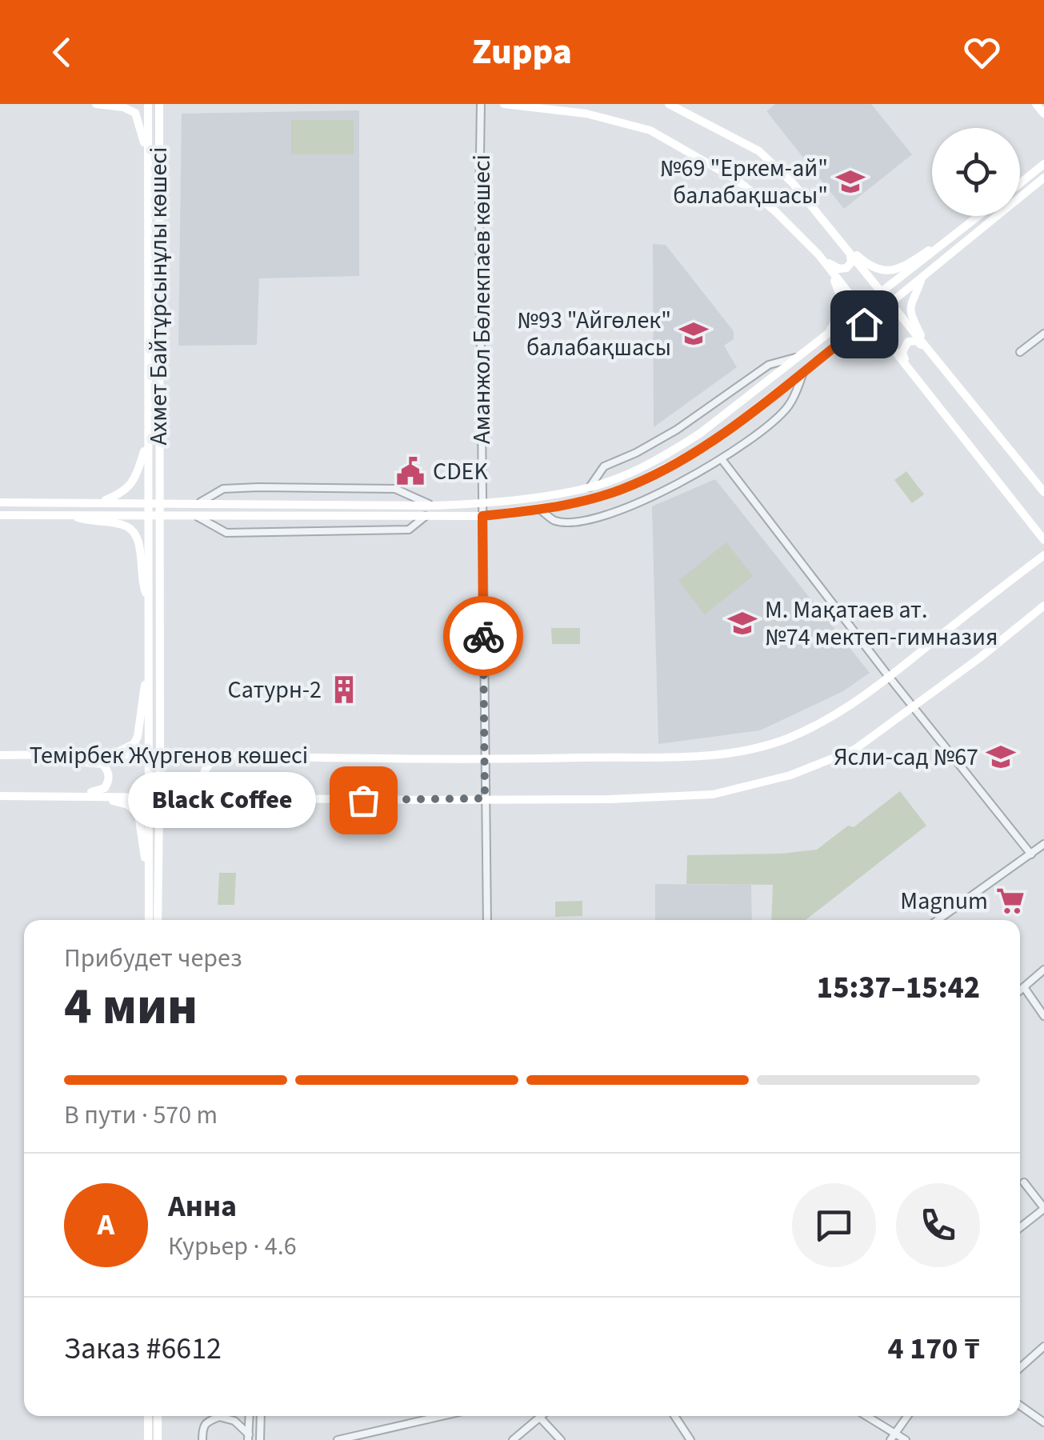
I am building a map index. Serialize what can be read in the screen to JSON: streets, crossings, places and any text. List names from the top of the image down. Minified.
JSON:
{"streets":{"street":["Ахмет Байтұрсынұлы көшесі","Аманжол Бөлекпаев көшесі","Темірбек Жүргенов көшесі"]},"crossings":[["Аманжол Бөлекпаев көшесі","Темірбек Жүргенов көшесі"]],"places":{"school or university":["№69 \"Еркем-ай\" балабақшасы\"","№93 \"Айгөлек\" балабақшасы","М. Мақатаев ат. №74 мектеп-гимназия","Ясли-сад №67"],"public building":["CDEK"],"building":["Сатурн-2"],"other":["Black Coffee"],"supermarket":["Magnum"]},"page":{"header":"Zuppa","bubble":"Black Coffee","heading":["4 мин","Прибудет через","15:37–15:42"],"panel":["Анна","Курьер · 4.6","Заказ #6612","4 170 ₸"],"bar":"В пути · 570 m","round":"А"}}
